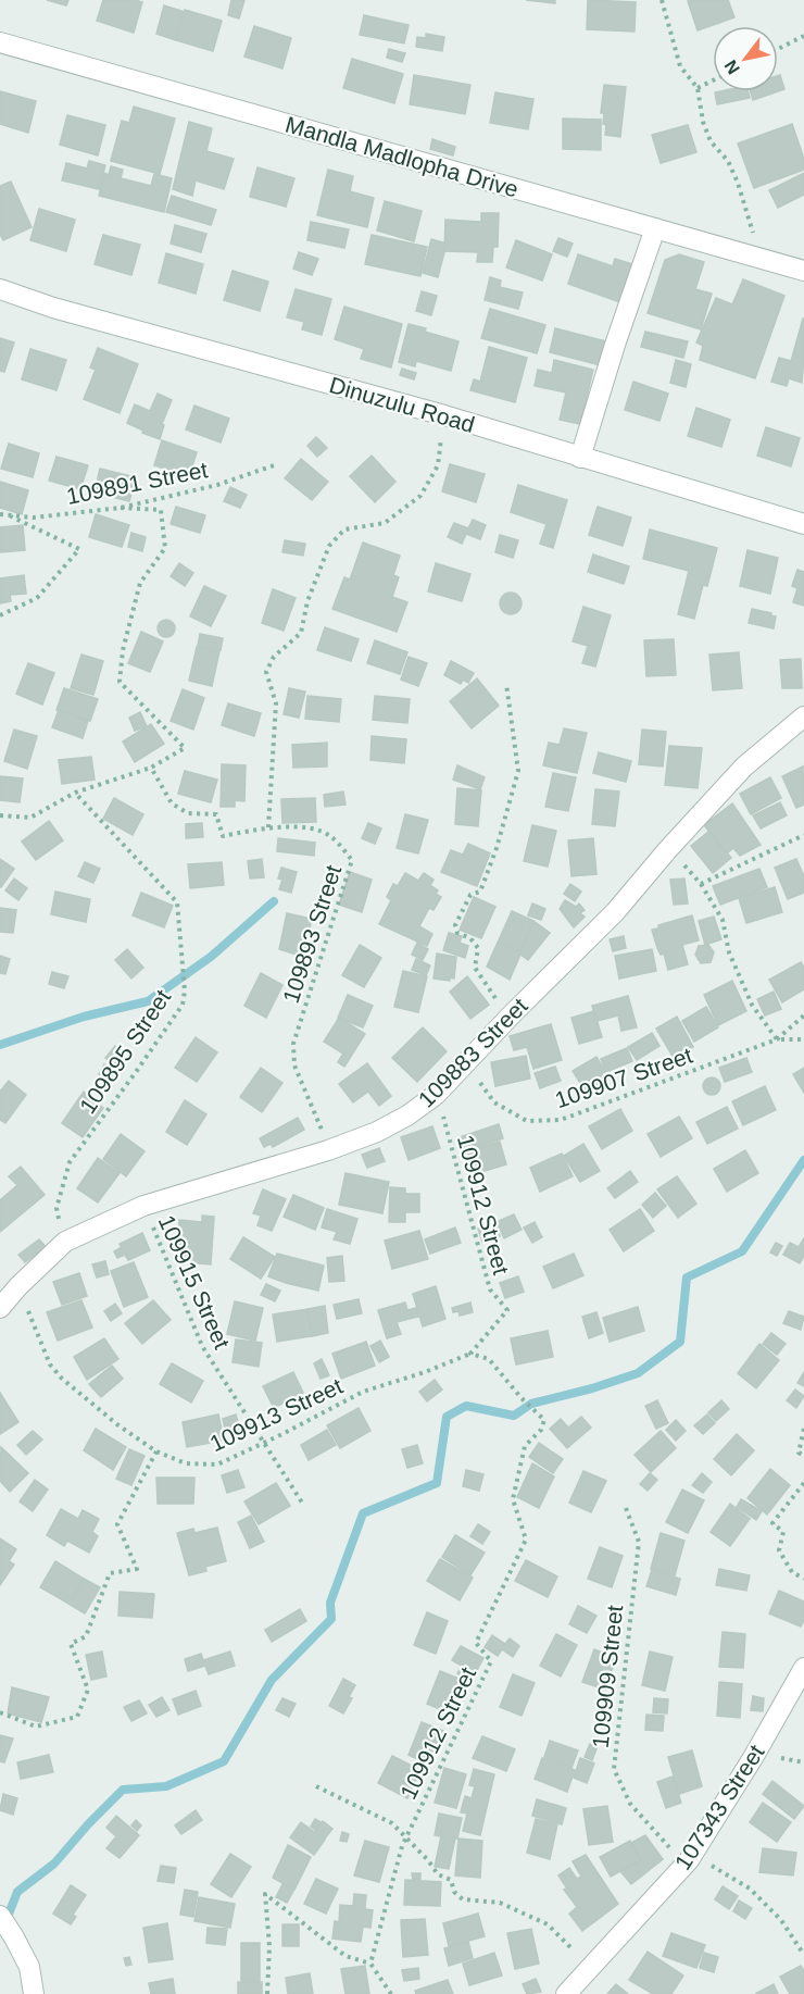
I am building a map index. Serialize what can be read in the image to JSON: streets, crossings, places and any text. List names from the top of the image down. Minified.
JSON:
{"streets":{"street":["Mandla Madlopha Drive","Dinuzulu Road","109883 Street","107343 Street"],"path":["109891 Street","109893 Street","109895 Street","109907 Street","109912 Street","109915 Street","109913 Street","109909 Street"]},"crossings":[["109893 Street","109883 Street"],["109895 Street","109883 Street"],["109883 Street","109907 Street"],["109883 Street","109912 Street"],["109883 Street","109915 Street"],["109883 Street","109913 Street"],["109912 Street","109913 Street"],["109915 Street","109913 Street"],["109909 Street","107343 Street"]],"north":"bottom left"}
